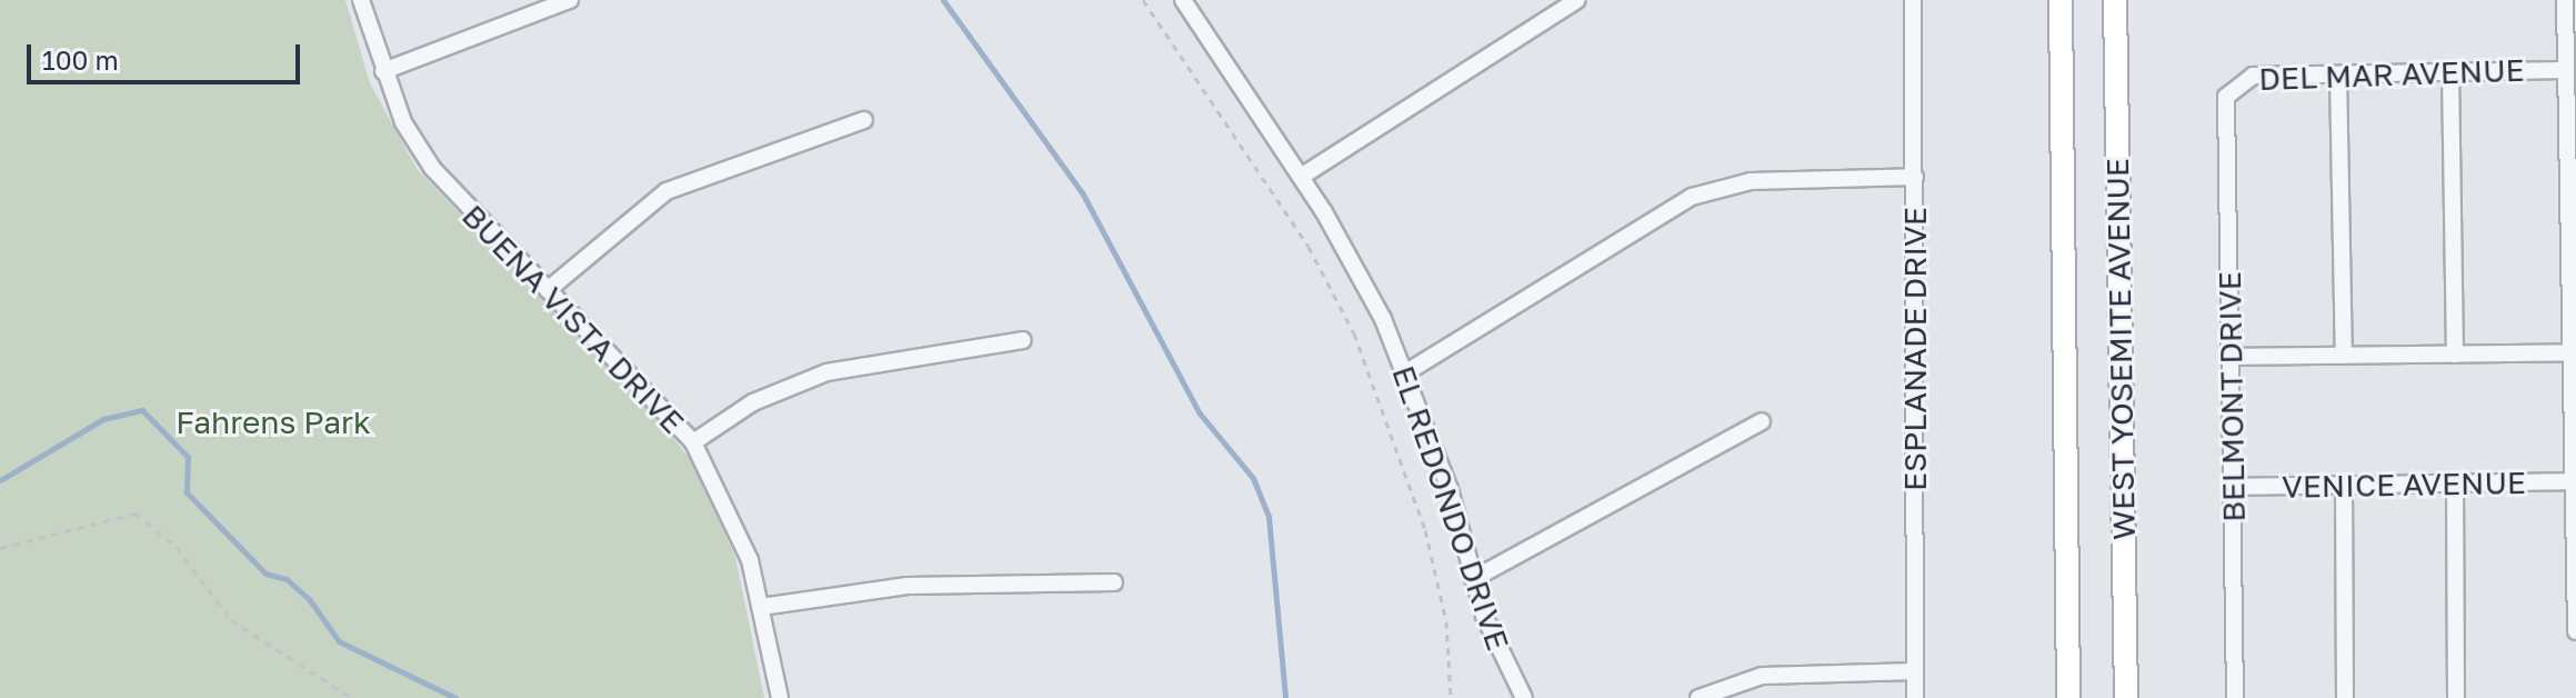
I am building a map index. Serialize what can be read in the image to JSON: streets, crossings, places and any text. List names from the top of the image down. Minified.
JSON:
{"streets":{"main road":["WEST YOSEMITE AVENUE"],"street":["DEL MAR AVENUE","BUENA VISTA DRIVE","ESPLANADE DRIVE","BELMONT DRIVE","VENICE AVENUE","EL REDONDO DRIVE"]},"crossings":[["DEL MAR AVENUE","BELMONT DRIVE"],["BELMONT DRIVE","VENICE AVENUE"]],"parks":["Fahrens Park"],"scale_bar":"100 m"}
